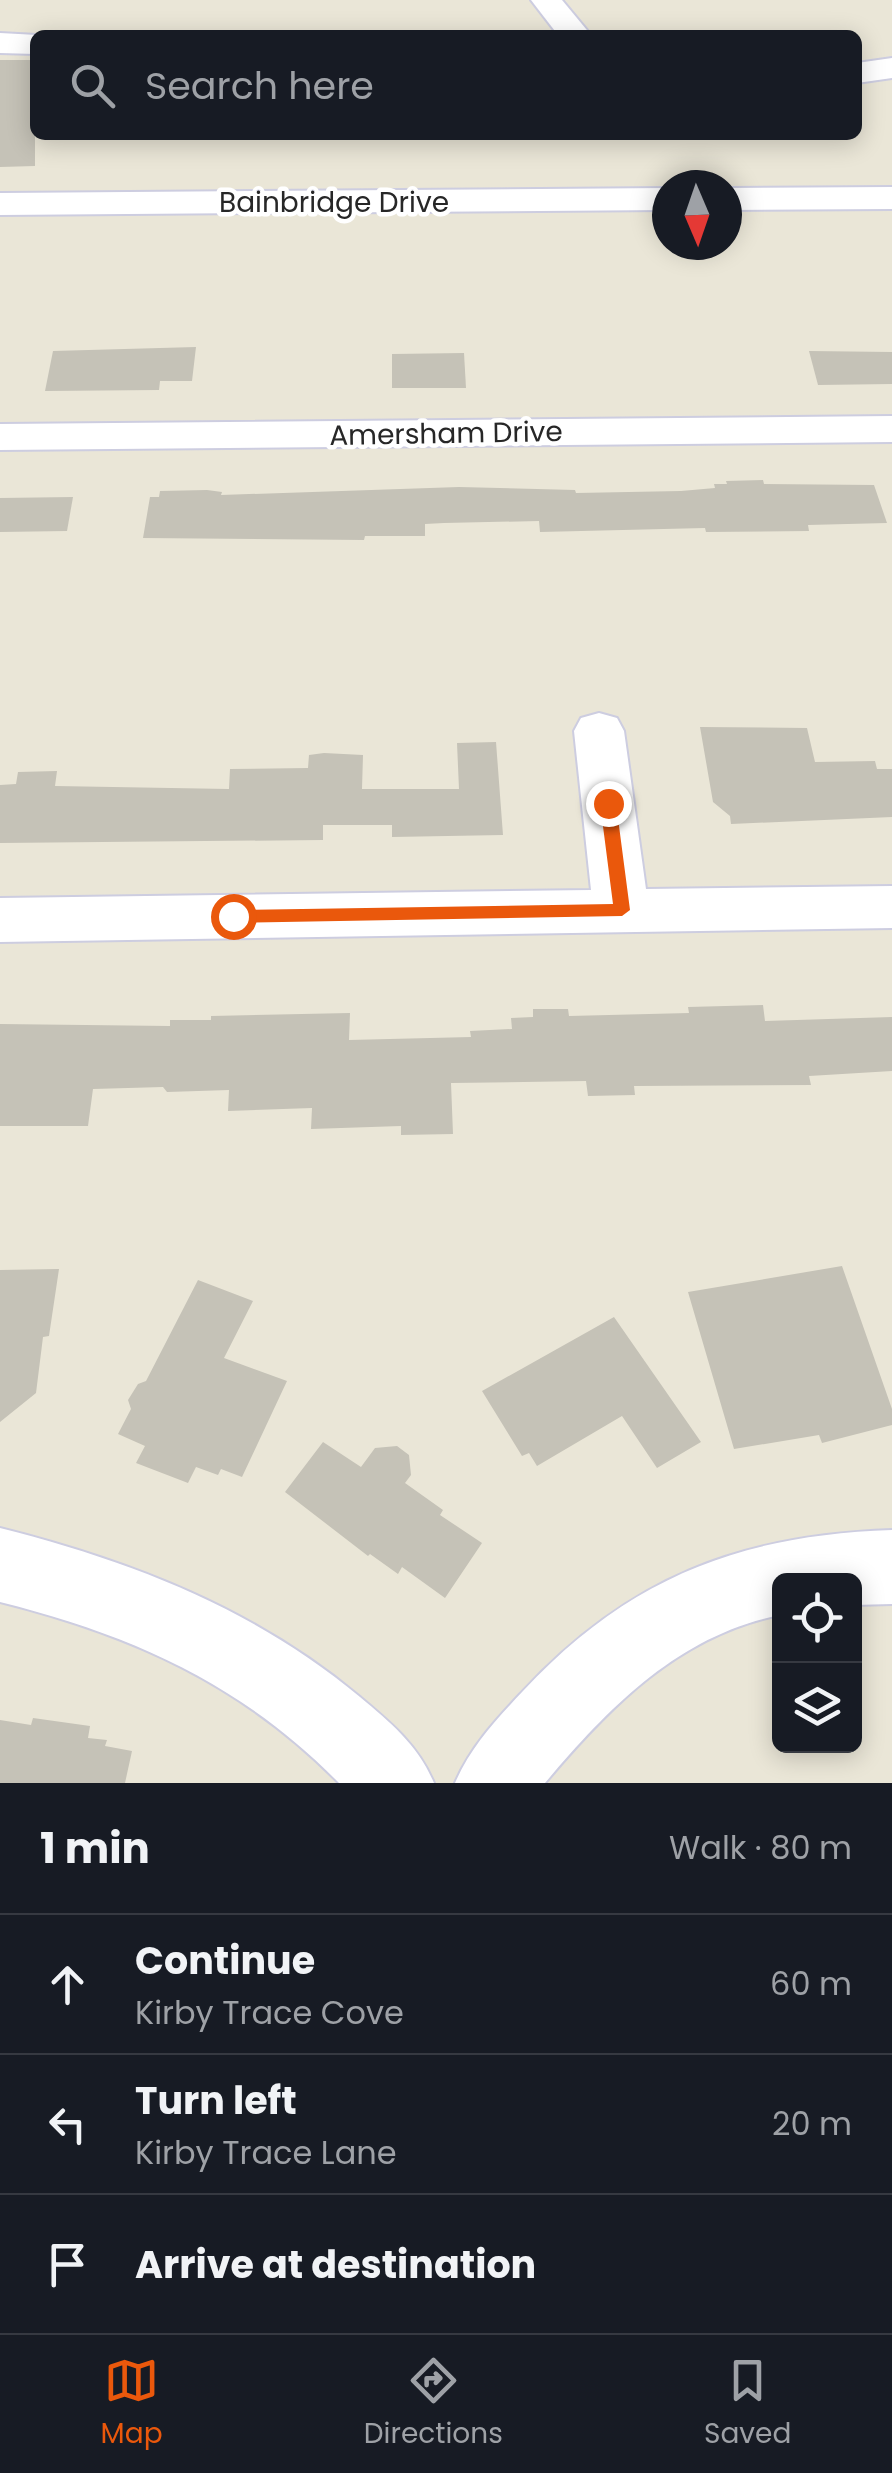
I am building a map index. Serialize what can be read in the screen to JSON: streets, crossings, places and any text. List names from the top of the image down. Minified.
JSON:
{"streets":{"street":["Bainbridge Drive","Amersham Drive"]},"north":"bottom","page":{"search":"Search here","heading":["1 min","Walk · 80 m"],"list":[["Continue","Kirby Trace Cove","60 m"],["Turn left","Kirby Trace Lane","20 m"],"Arrive at destination"],"nav":["Map","Directions","Saved"]}}
